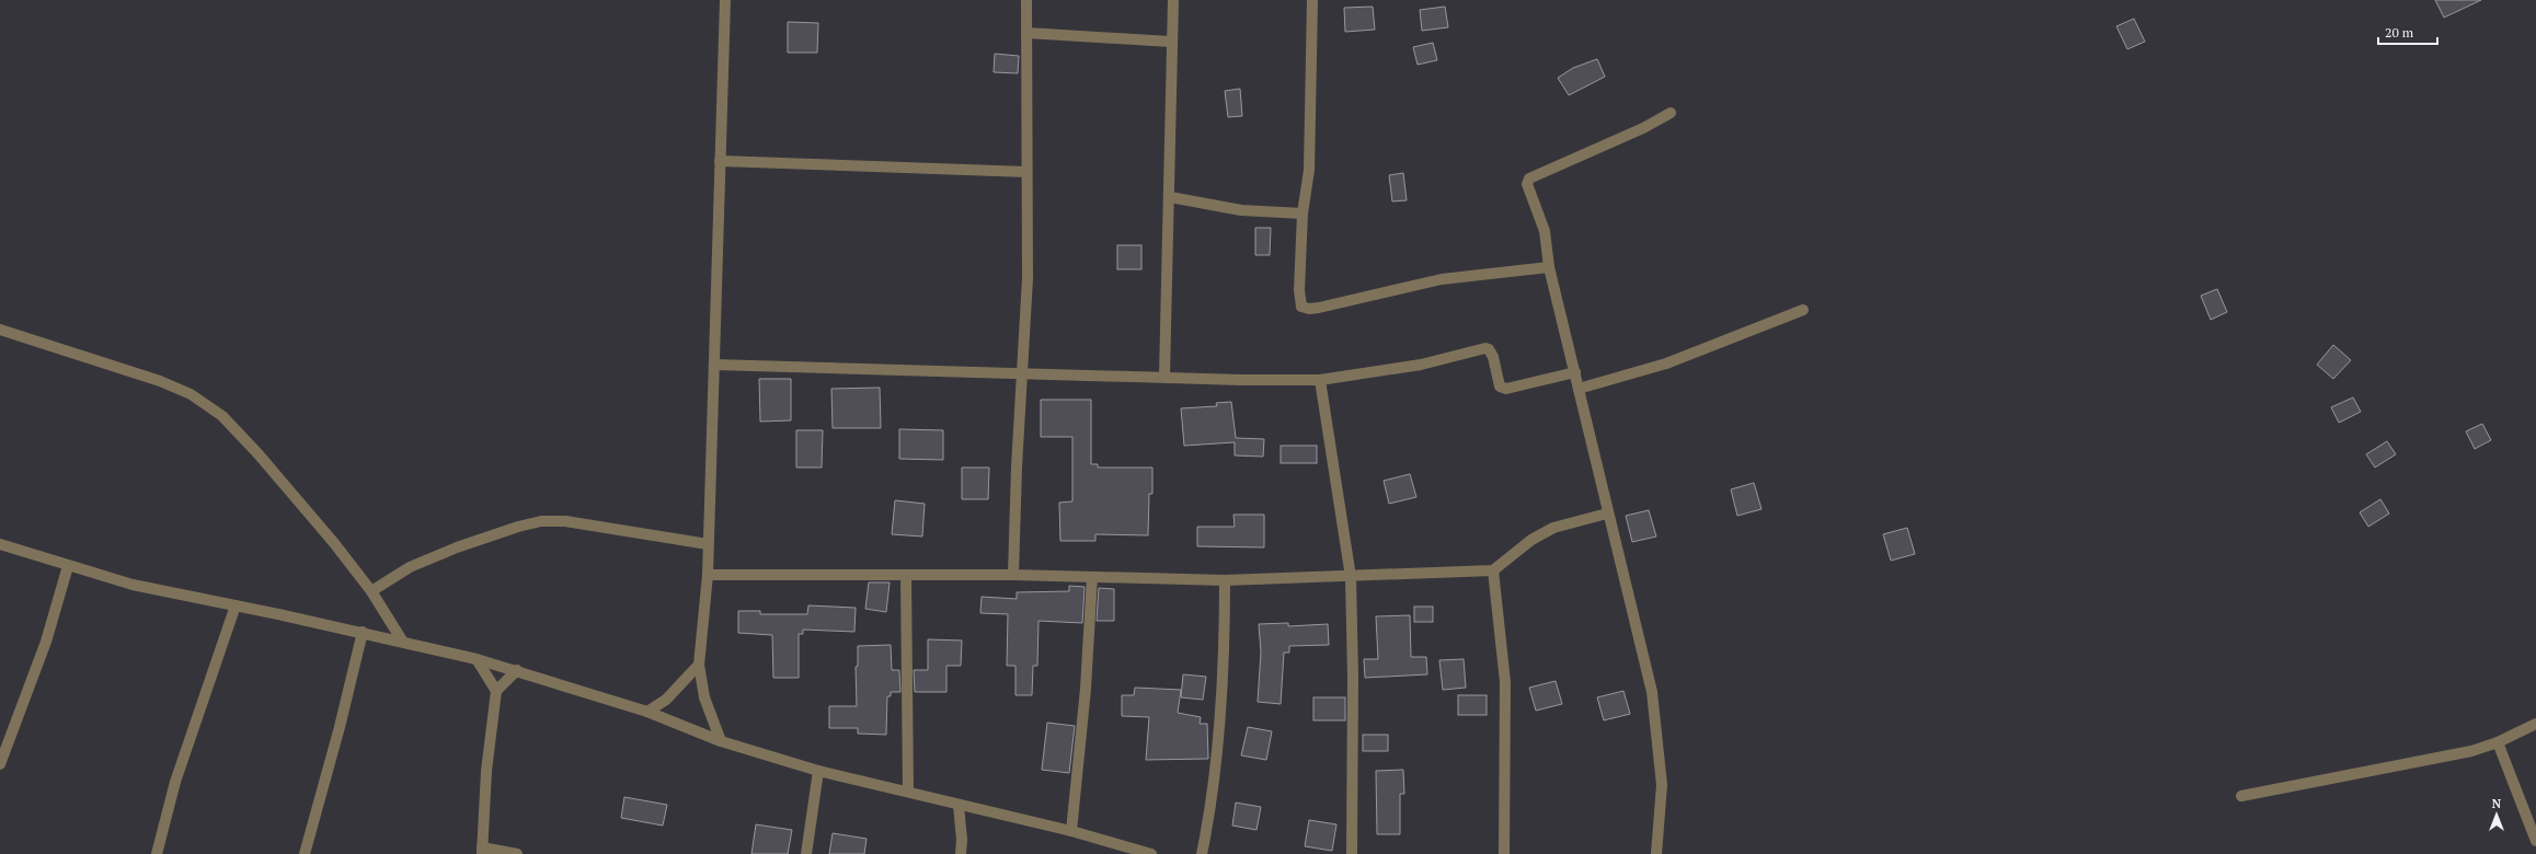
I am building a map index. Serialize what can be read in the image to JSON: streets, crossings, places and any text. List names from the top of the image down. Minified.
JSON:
{"scale_bar":"20 m","north":"top"}
